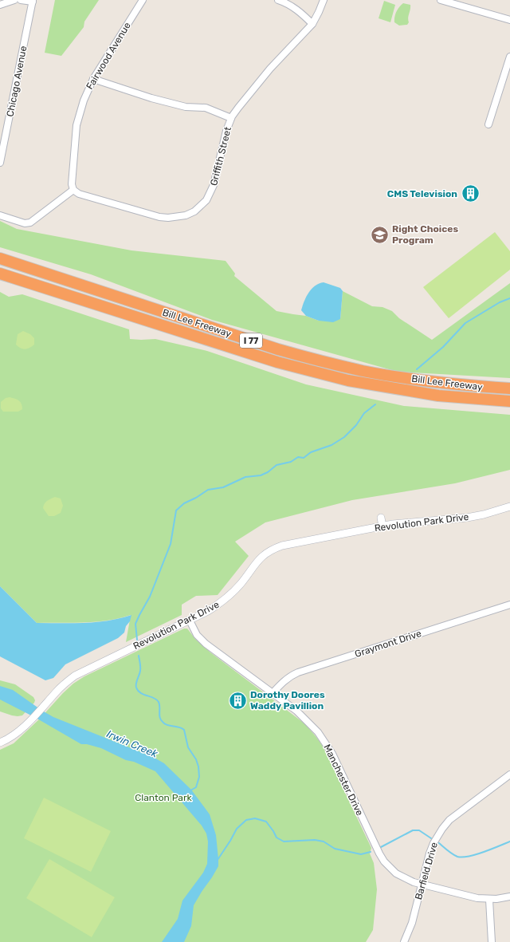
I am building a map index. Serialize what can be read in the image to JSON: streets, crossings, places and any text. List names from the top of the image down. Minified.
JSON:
{"streets":{"highway":["Bill Lee Freeway","I 77"],"street":["Fairwood Avenue","Chicago Avenue","Griffith Street","Revolution Park Drive","Graymont Drive","Manchester Drive","Barfield Drive"]},"crossings":[["Fairwood Avenue","Griffith Street"],["Revolution Park Drive","Manchester Drive"],["Graymont Drive","Manchester Drive"],["Manchester Drive","Barfield Drive"]],"water":["Irwin Creek"],"parks":["Clanton Park"],"places":{"building":["CMS Television","Dorothy Doores Waddy Pavillion"],"school or university":["Right Choices Program"]}}
